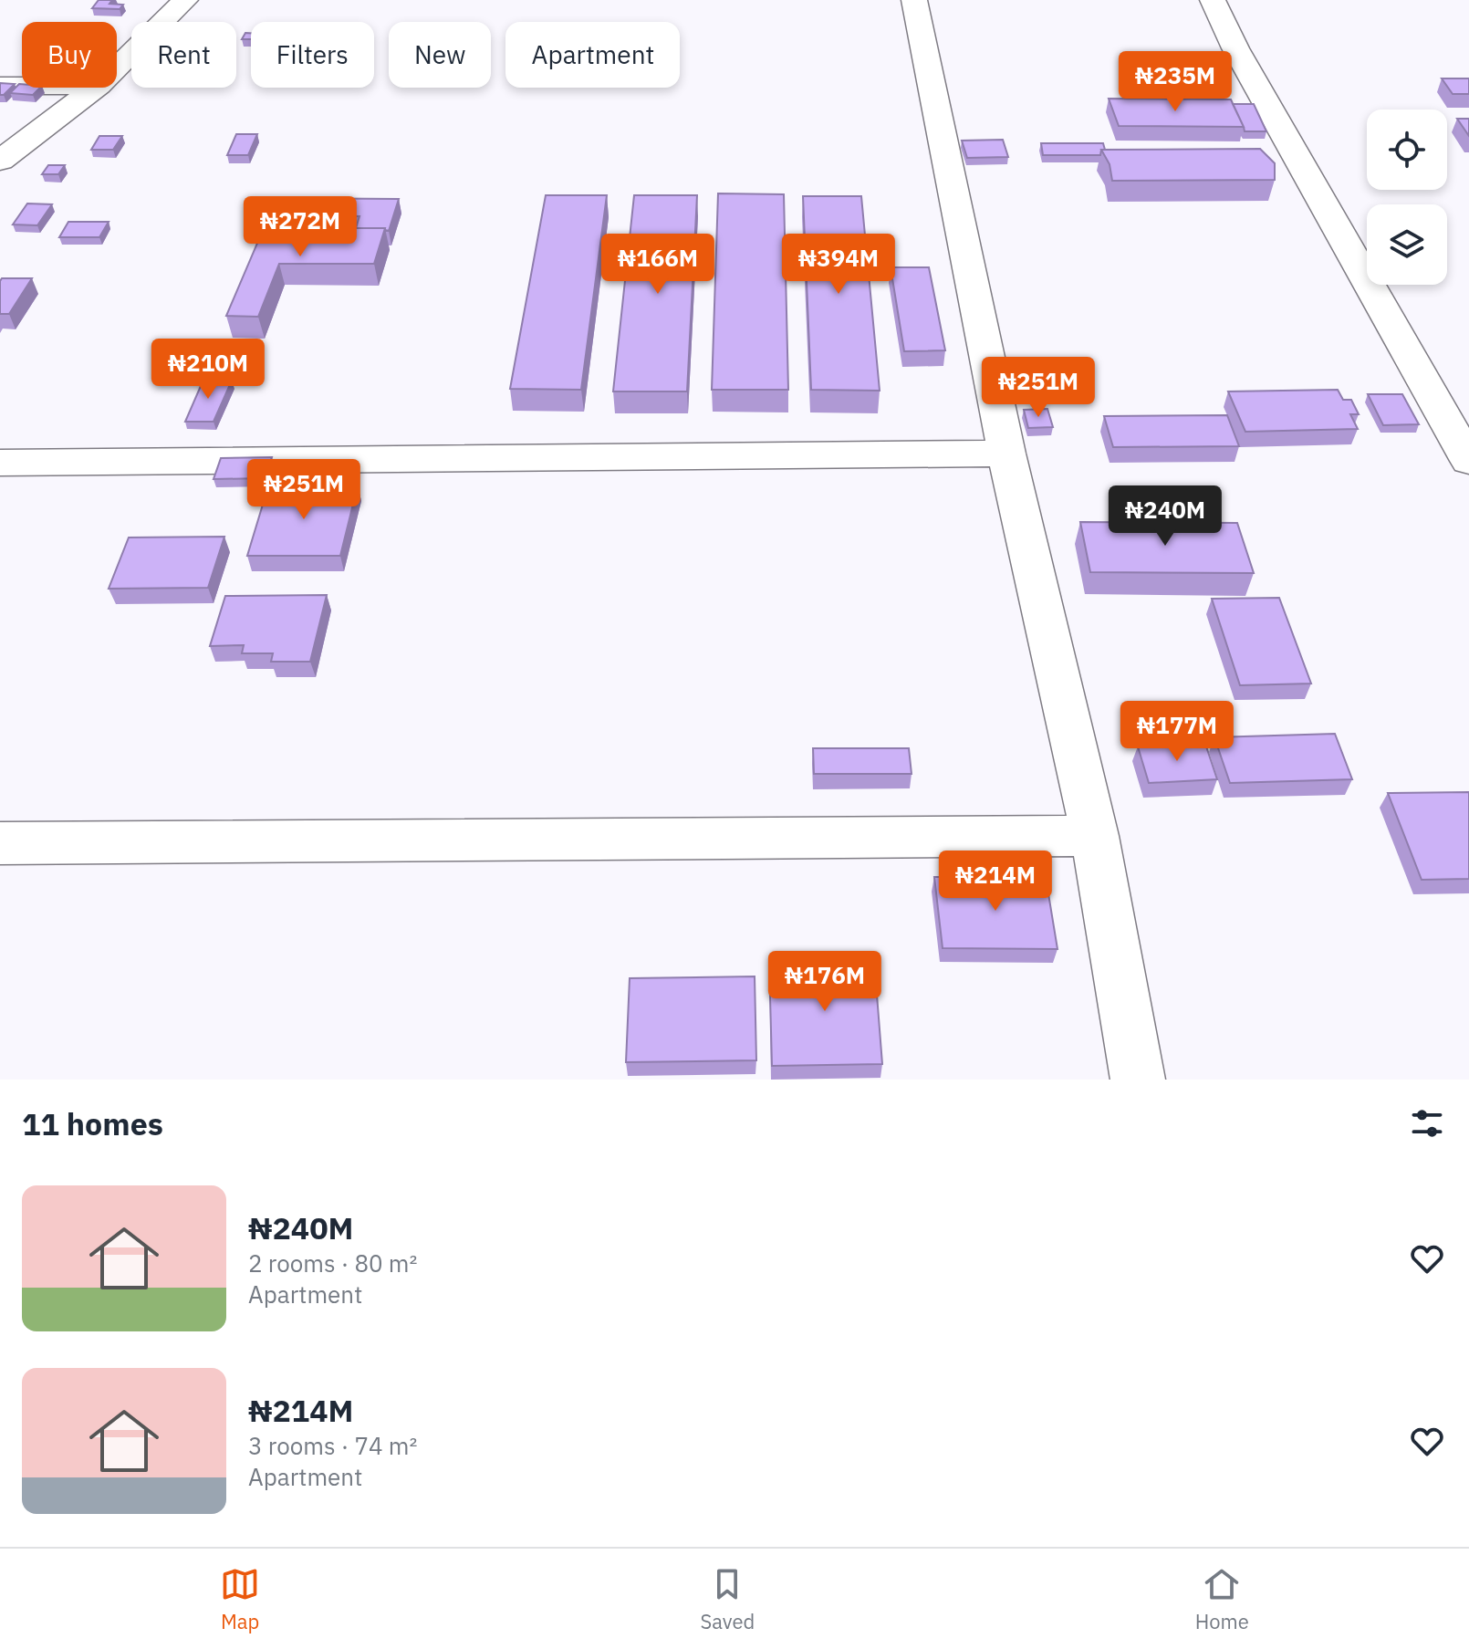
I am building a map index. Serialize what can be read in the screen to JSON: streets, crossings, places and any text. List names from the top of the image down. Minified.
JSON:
{"page":{"chip":["Buy","Rent","Filters","New","Apartment"],"price":["₦235M","₦272M","₦166M","₦394M","₦210M","₦251M","₦251M","₦240M","₦177M","₦214M","₦176M"],"heading":"11 homes","list":[{"name":"₦240M","note":"2 rooms · 80 m² · Apartment"},{"name":"₦214M","note":"3 rooms · 74 m² · Apartment"}],"tabs":["Map","Saved","Home"]}}
